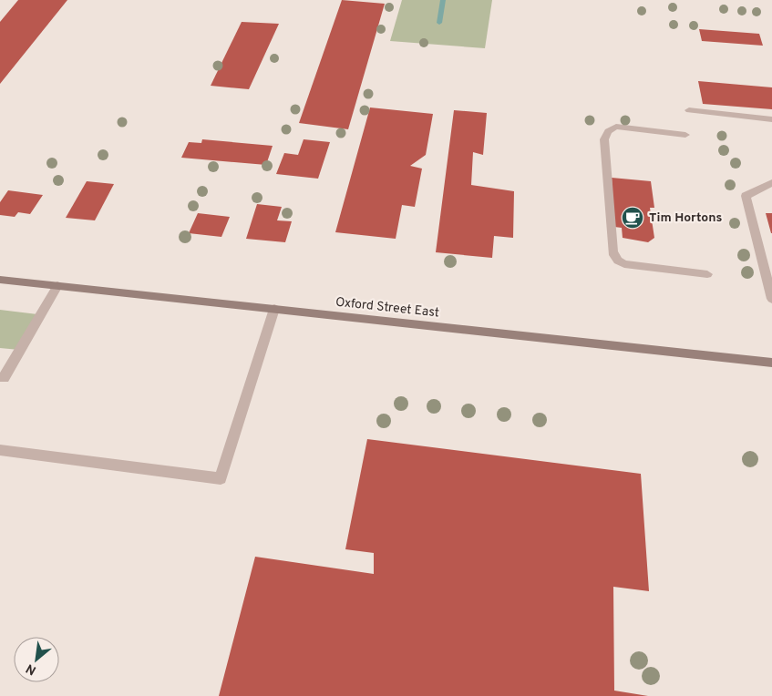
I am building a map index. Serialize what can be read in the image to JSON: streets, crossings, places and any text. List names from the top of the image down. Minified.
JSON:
{"streets":{"main road":["Oxford Street East"]},"places":{"cafe":["Tim Hortons"]},"north":"bottom left"}
